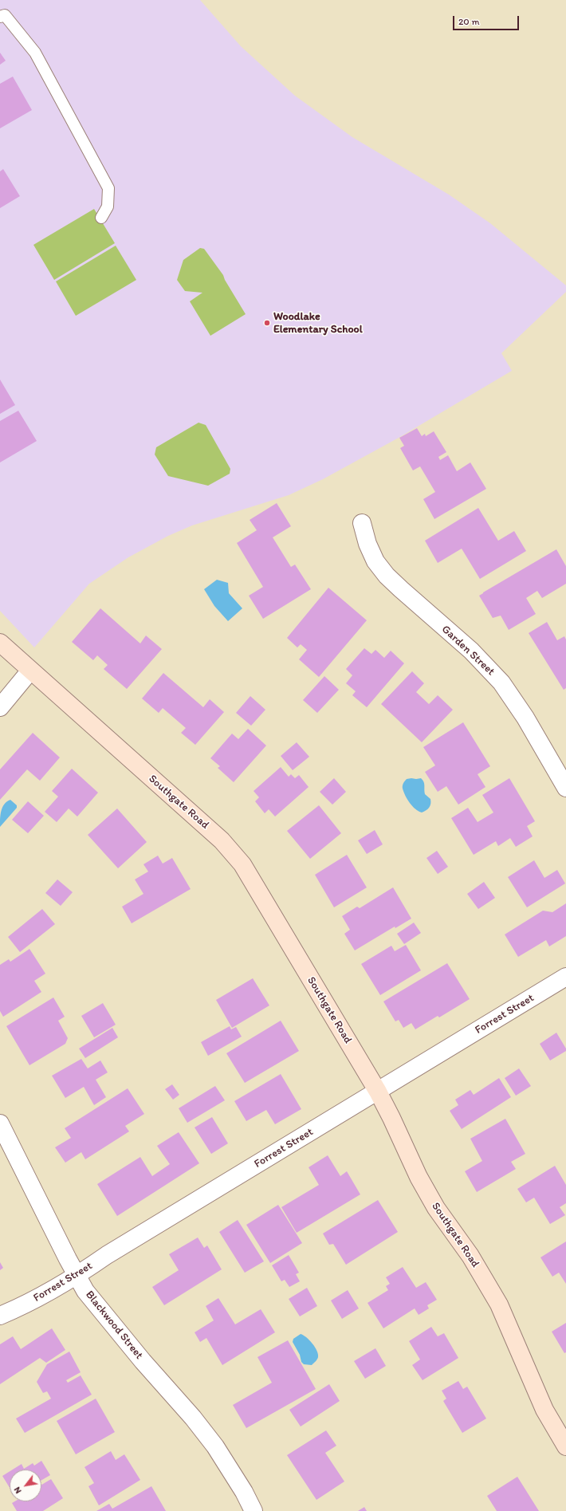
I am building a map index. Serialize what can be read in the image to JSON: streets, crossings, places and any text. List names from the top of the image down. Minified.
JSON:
{"streets":{"street":["Garden Street","Southgate Road","Forrest Street","Blackwood Street"]},"crossings":[["Southgate Road","Forrest Street"],["Forrest Street","Blackwood Street"]],"places":["Woodlake Elementary School"],"scale_bar":"20 m","north":"bottom left"}
